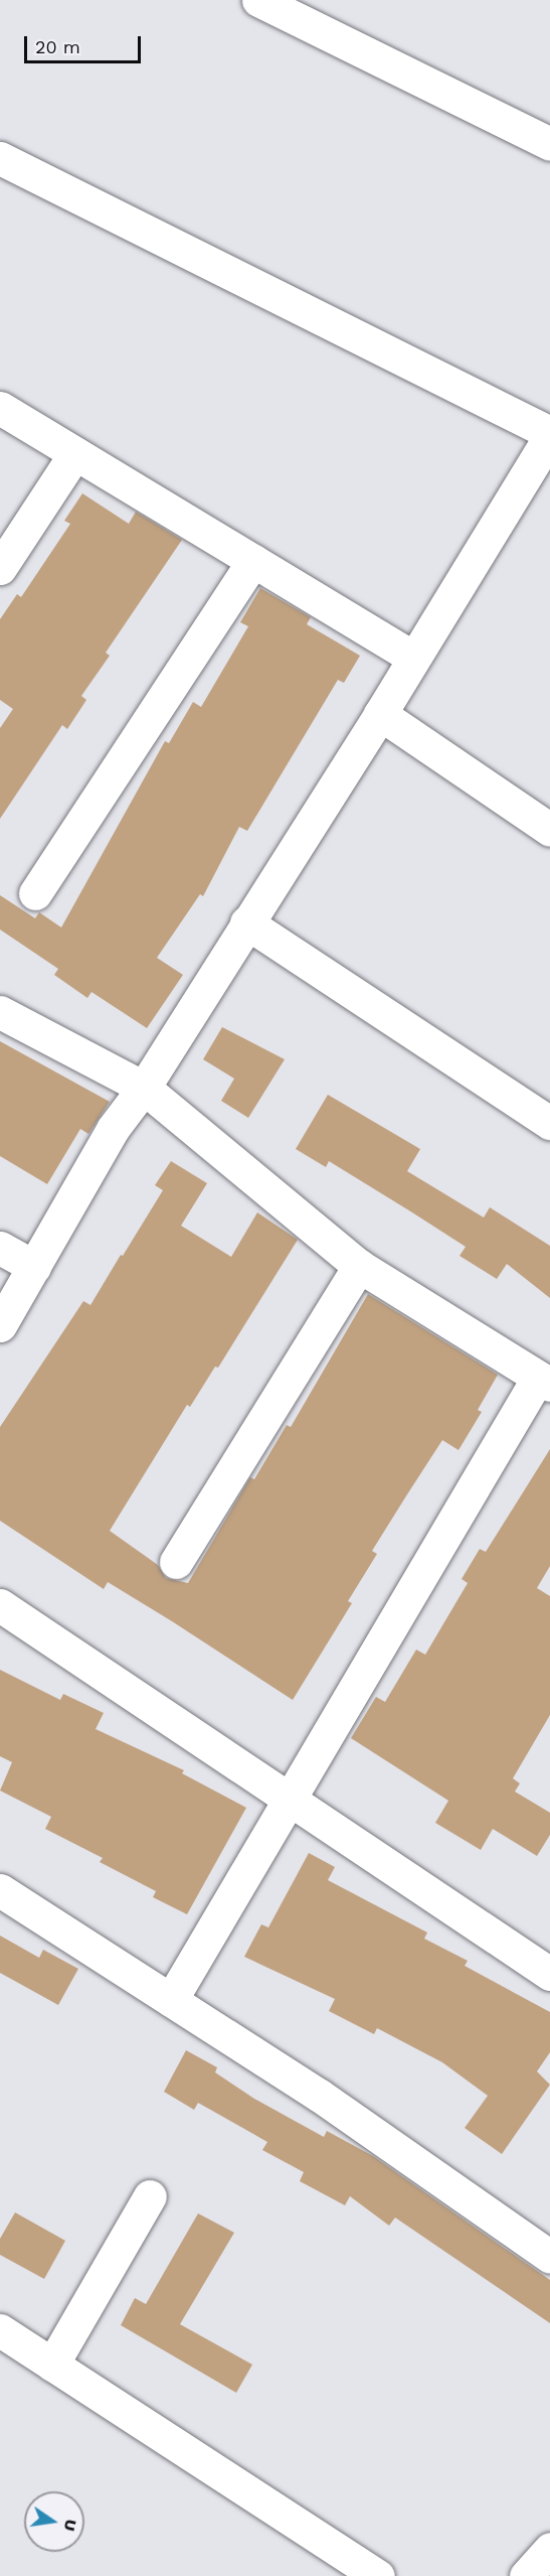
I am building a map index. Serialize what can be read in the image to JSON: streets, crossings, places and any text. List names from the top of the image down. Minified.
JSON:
{"scale_bar":"20 m","north":"right"}
